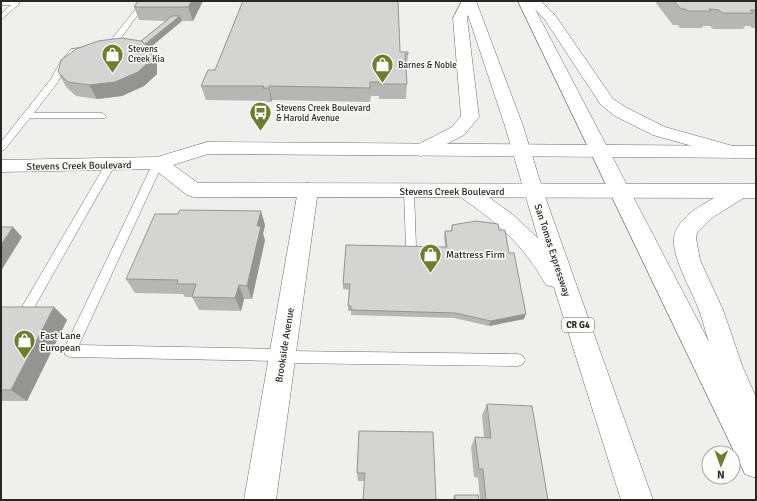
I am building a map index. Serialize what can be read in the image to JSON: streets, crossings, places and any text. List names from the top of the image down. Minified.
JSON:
{"streets":{"main road":["Stevens Creek Boulevard","San Tomas Expressway","CR G4","Brookside Avenue"]},"crossings":[["Stevens Creek Boulevard","San Tomas Expressway"],["Stevens Creek Boulevard","Brookside Avenue"]],"places":{"shop":["Stevens Creek Kia","Barnes & Noble","Mattress Firm","Fast Lane European"],"bus stop":["Stevens Creek Boulevard & Harold Avenue"]},"north":"bottom"}
